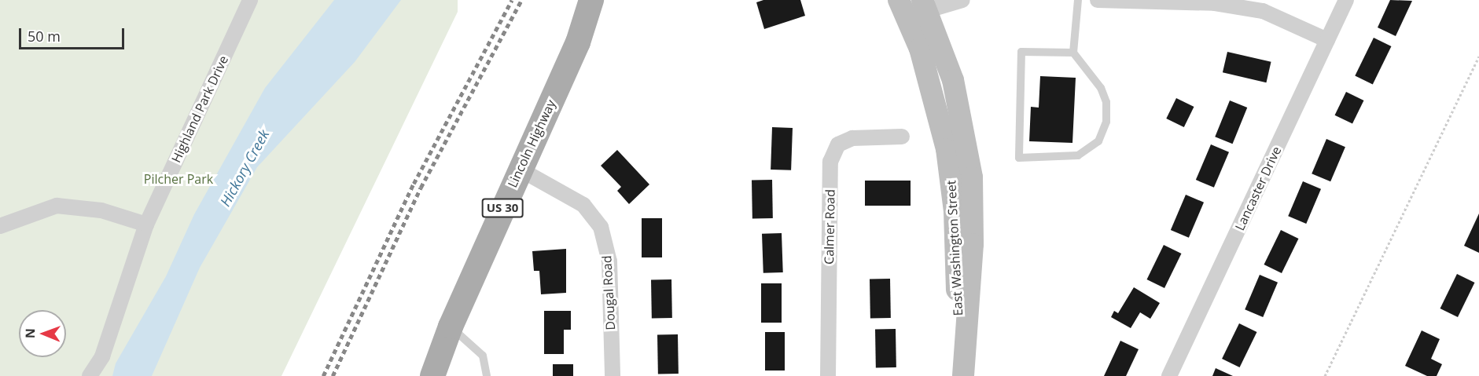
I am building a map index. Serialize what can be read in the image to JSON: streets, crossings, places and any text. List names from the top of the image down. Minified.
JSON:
{"streets":{"main road":["Lincoln Highway","US 30"],"street":["Highland Park Drive","Lancaster Drive","Calmer Road","East Washington Street","Dougal Road"]},"crossings":[["Lincoln Highway","Dougal Road"]],"water":["Hickory Creek"],"parks":["Pilcher Park"],"scale_bar":"50 m","north":"left"}
